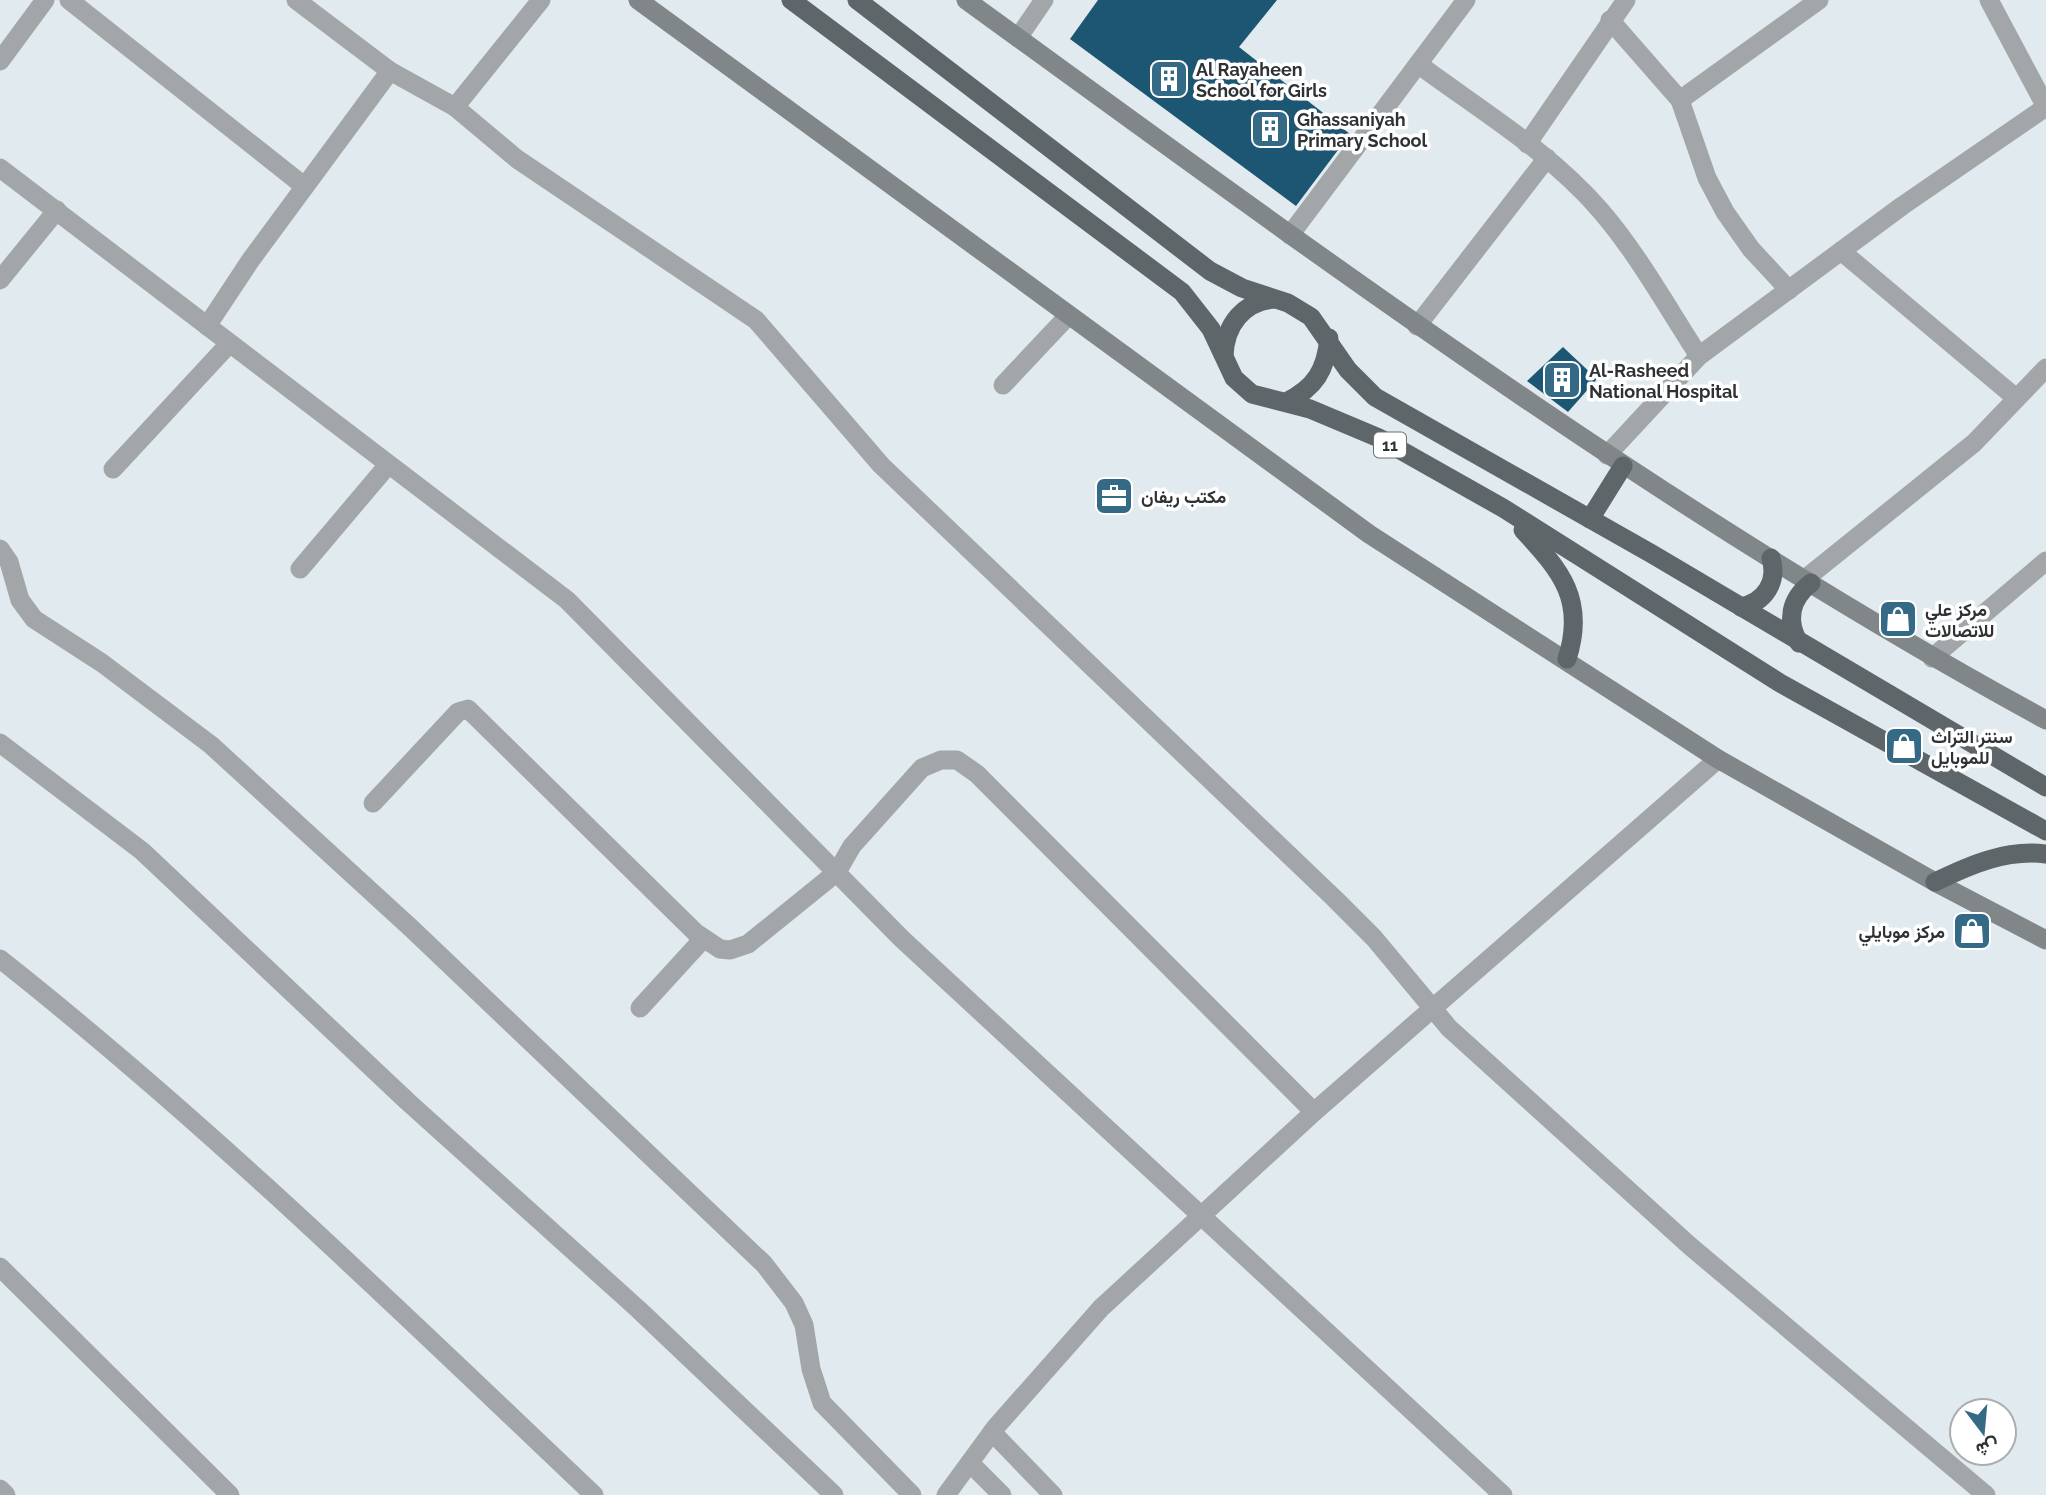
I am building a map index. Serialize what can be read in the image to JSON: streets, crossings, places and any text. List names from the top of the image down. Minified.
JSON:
{"streets":{"highway":["11"]},"places":{"building":["Al Rayaheen School for Girls","Ghassaniyah Primary School","Al-Rasheed National Hospital"],"office":["مكتب ريفان"],"shop":["مركز علي للاتصالات","سنتر التراث للموبايل","مركز موبايلي"]},"north":"bottom"}
